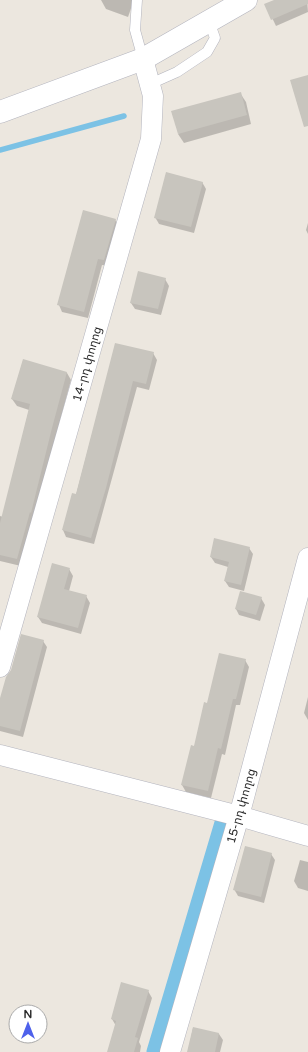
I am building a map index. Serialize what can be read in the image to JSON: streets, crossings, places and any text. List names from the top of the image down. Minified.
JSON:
{"streets":{"street":["14-րդ փողոց","15-րդ փողոց"]},"north":"top"}
